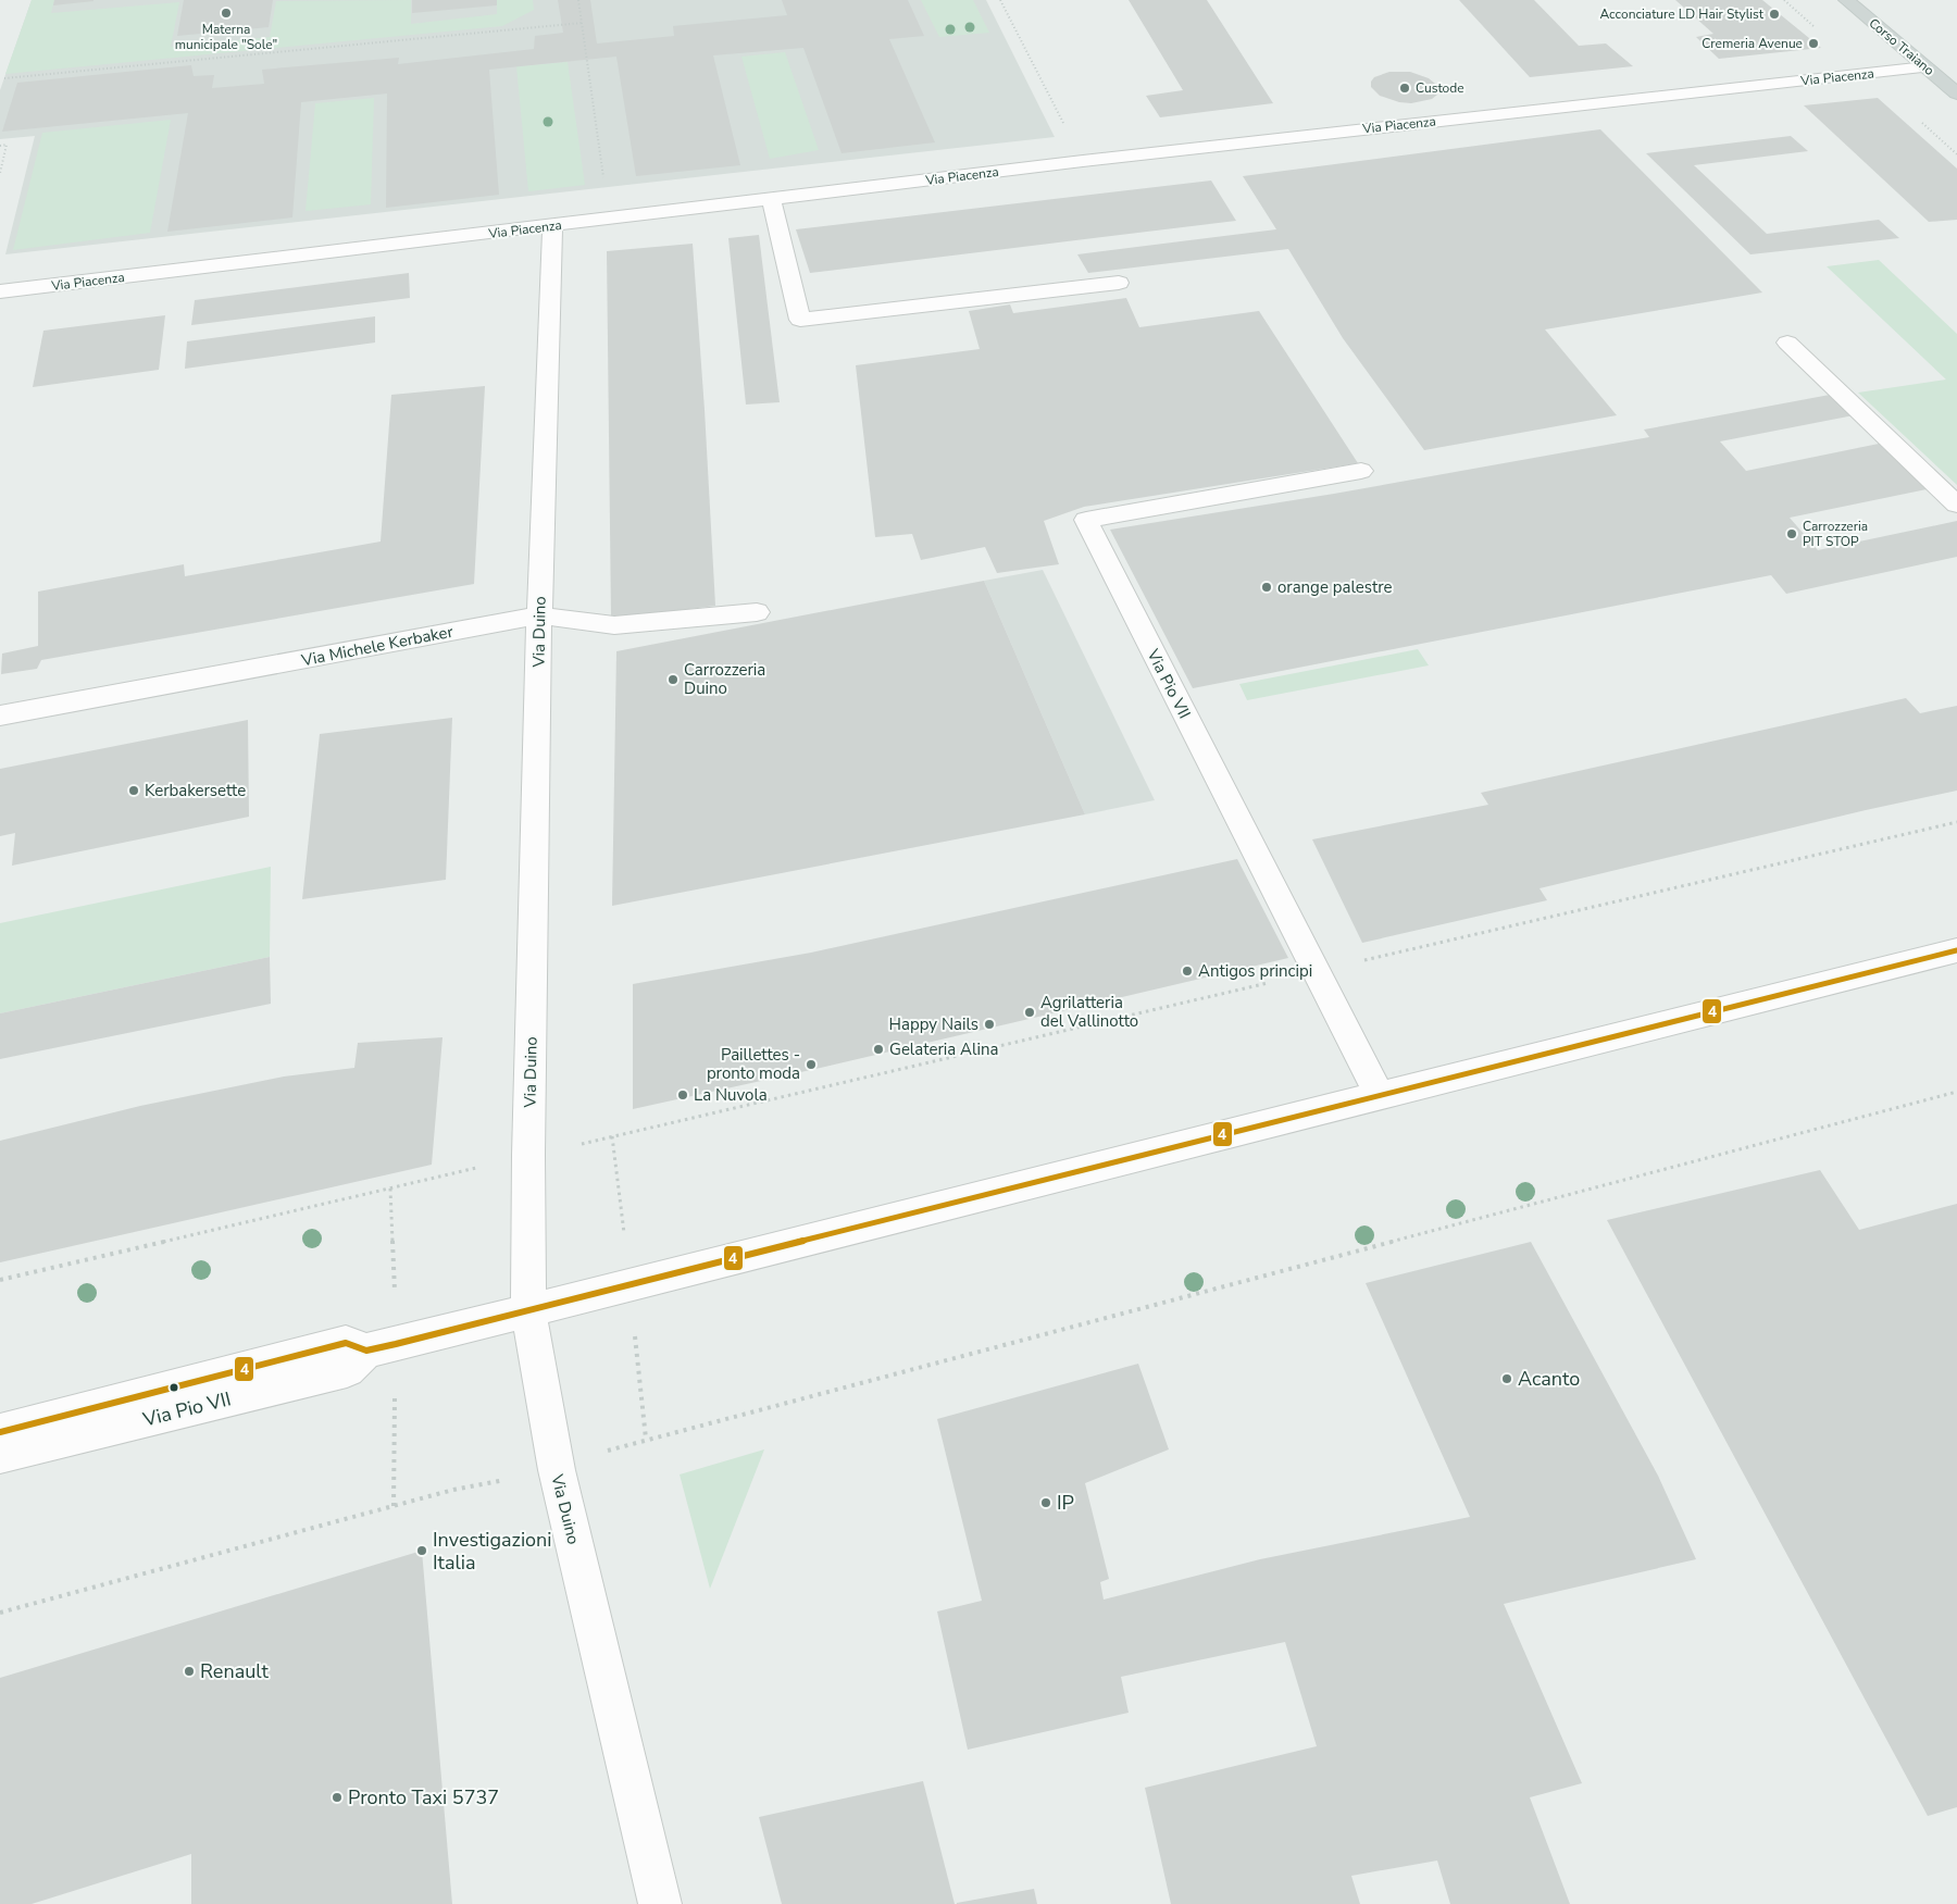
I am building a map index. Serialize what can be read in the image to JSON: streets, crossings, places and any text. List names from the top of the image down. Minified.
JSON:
{"streets":{"main road":["Corso Traiano"],"street":["Via Piacenza","Via Duino","Via Michele Kerbaker","Via Pio VII"]},"crossings":[["Corso Traiano","Via Piacenza"],["Via Piacenza","Via Duino"],["Via Duino","Via Michele Kerbaker"],["Via Duino","Via Pio VII"]],"places":["Materna municipale \"Sole\"","Acconciature LD Hair Stylist","Cremeria Avenue","Custode","Carrozzeria PIT STOP","orange palestre","Carrozzeria Duino","Kerbakersette","Antigos principi","Agrilatteria del Vallinotto","Happy Nails","Gelateria Alina","Paillettes - pronto moda","La Nuvola","Acanto","IP","Investigazioni Italia","Renault","Pronto Taxi 5737"],"lines":["transit line 4"]}
